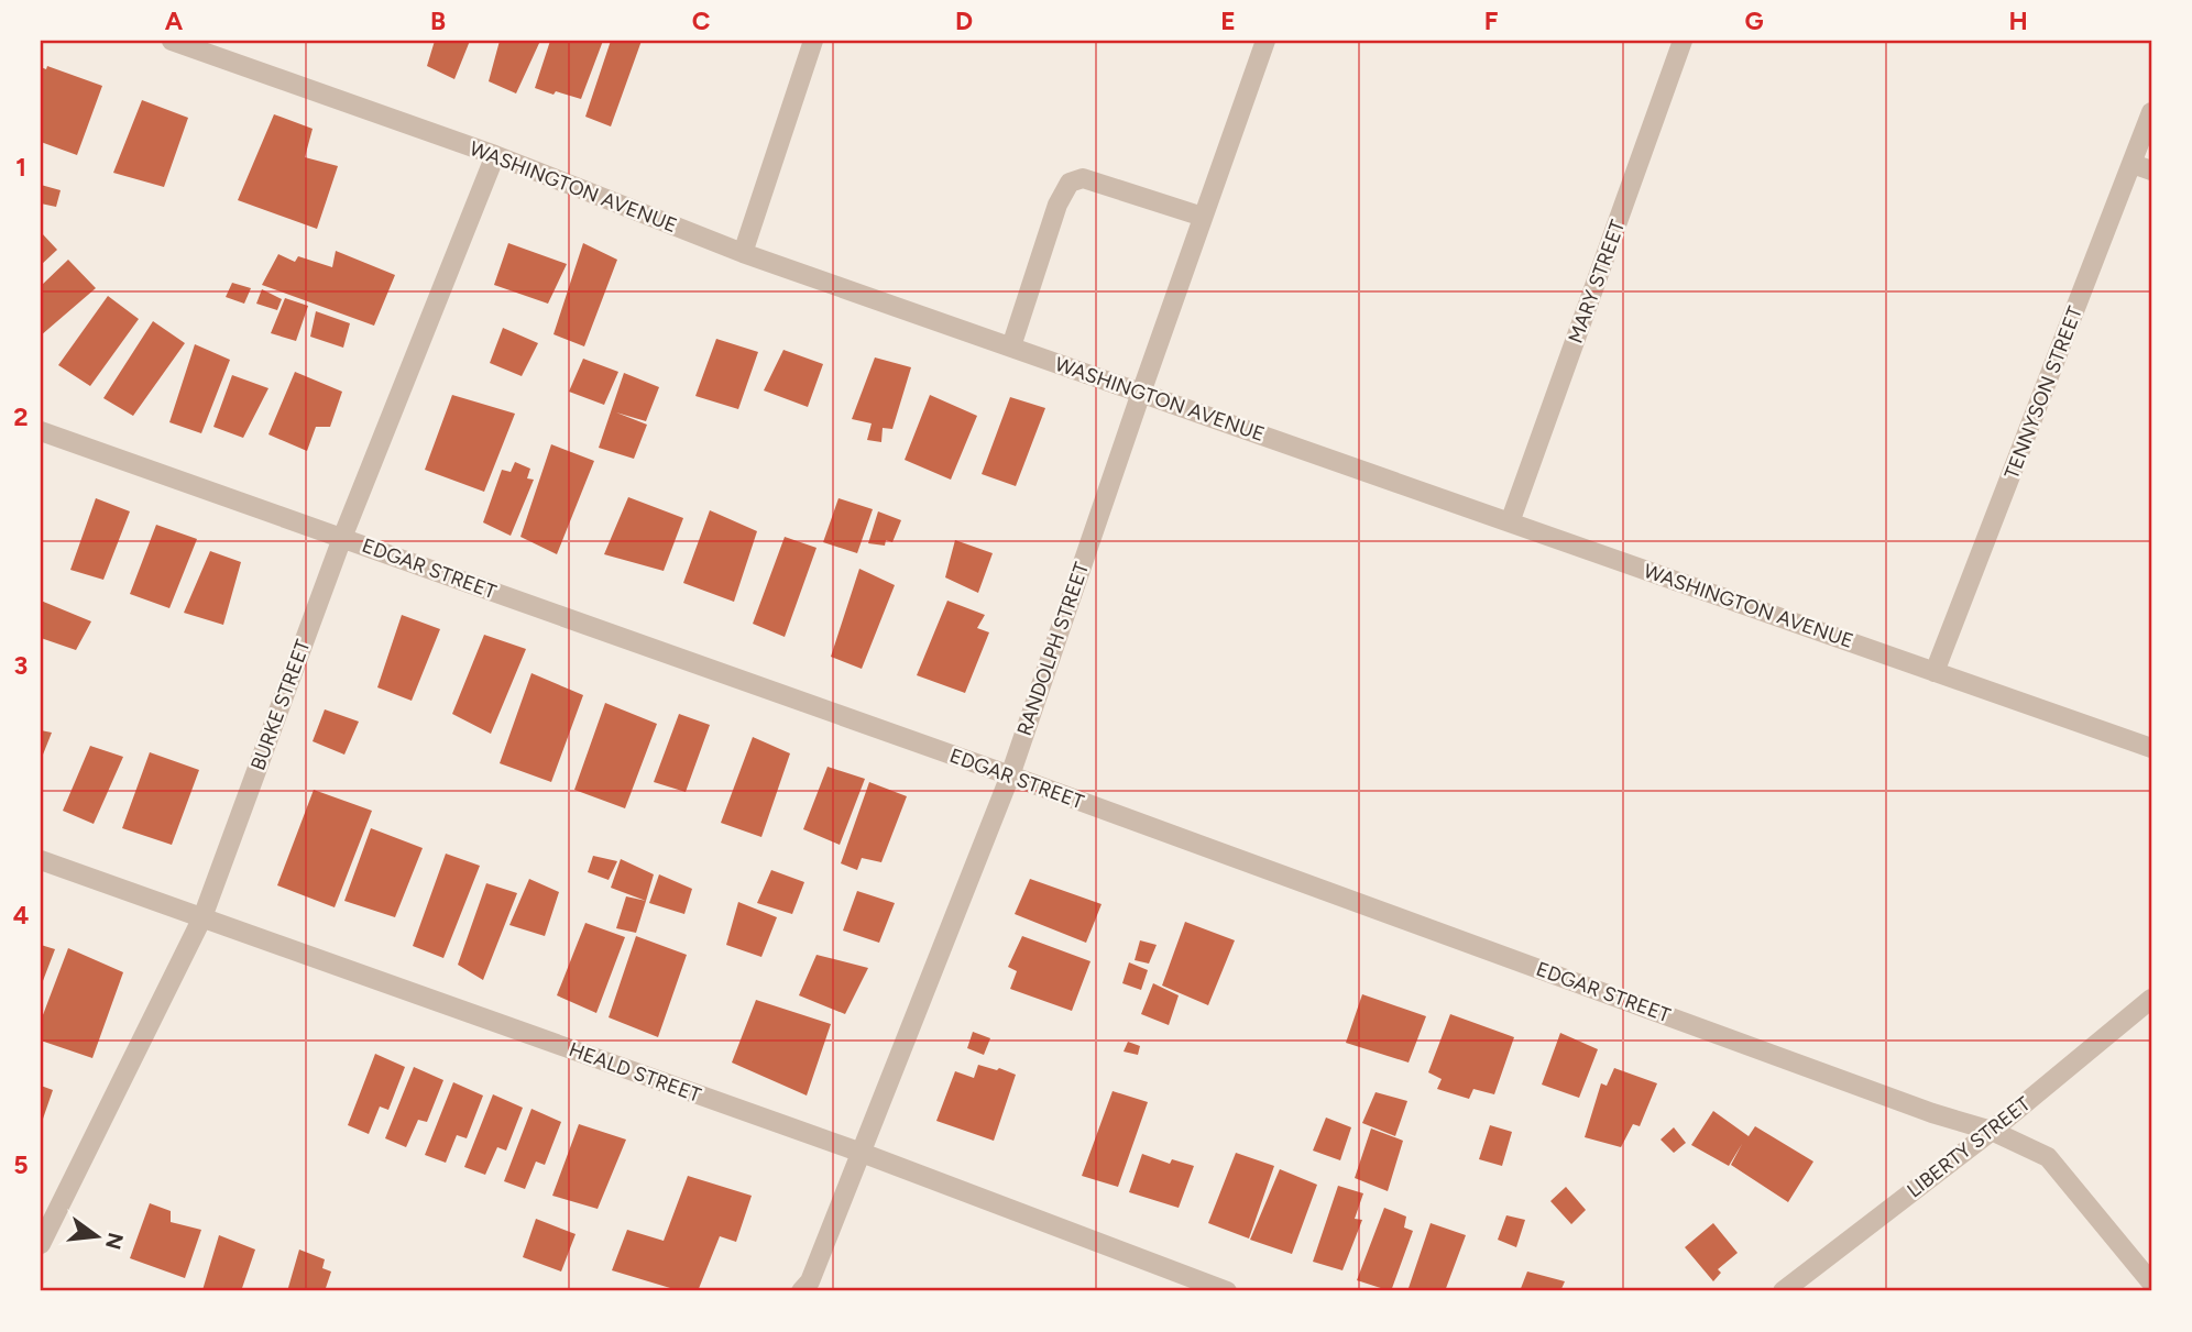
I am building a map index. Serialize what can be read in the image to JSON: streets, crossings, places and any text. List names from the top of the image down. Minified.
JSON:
{"streets":{"street":["WASHINGTON AVENUE","MARY STREET","TENNYSON STREET","EDGAR STREET","RANDOLPH STREET","BURKE STREET","HEALD STREET","LIBERTY STREET"]},"crossings":[["WASHINGTON AVENUE","MARY STREET"],["WASHINGTON AVENUE","TENNYSON STREET"],["WASHINGTON AVENUE","RANDOLPH STREET"],["WASHINGTON AVENUE","BURKE STREET"],["EDGAR STREET","RANDOLPH STREET"],["EDGAR STREET","BURKE STREET"],["EDGAR STREET","LIBERTY STREET"],["RANDOLPH STREET","HEALD STREET"],["BURKE STREET","HEALD STREET"]],"north":"right","grid":{"columns":["A","B","C","D","E","F","G","H"],"rows":["1","2","3","4","5"]}}
